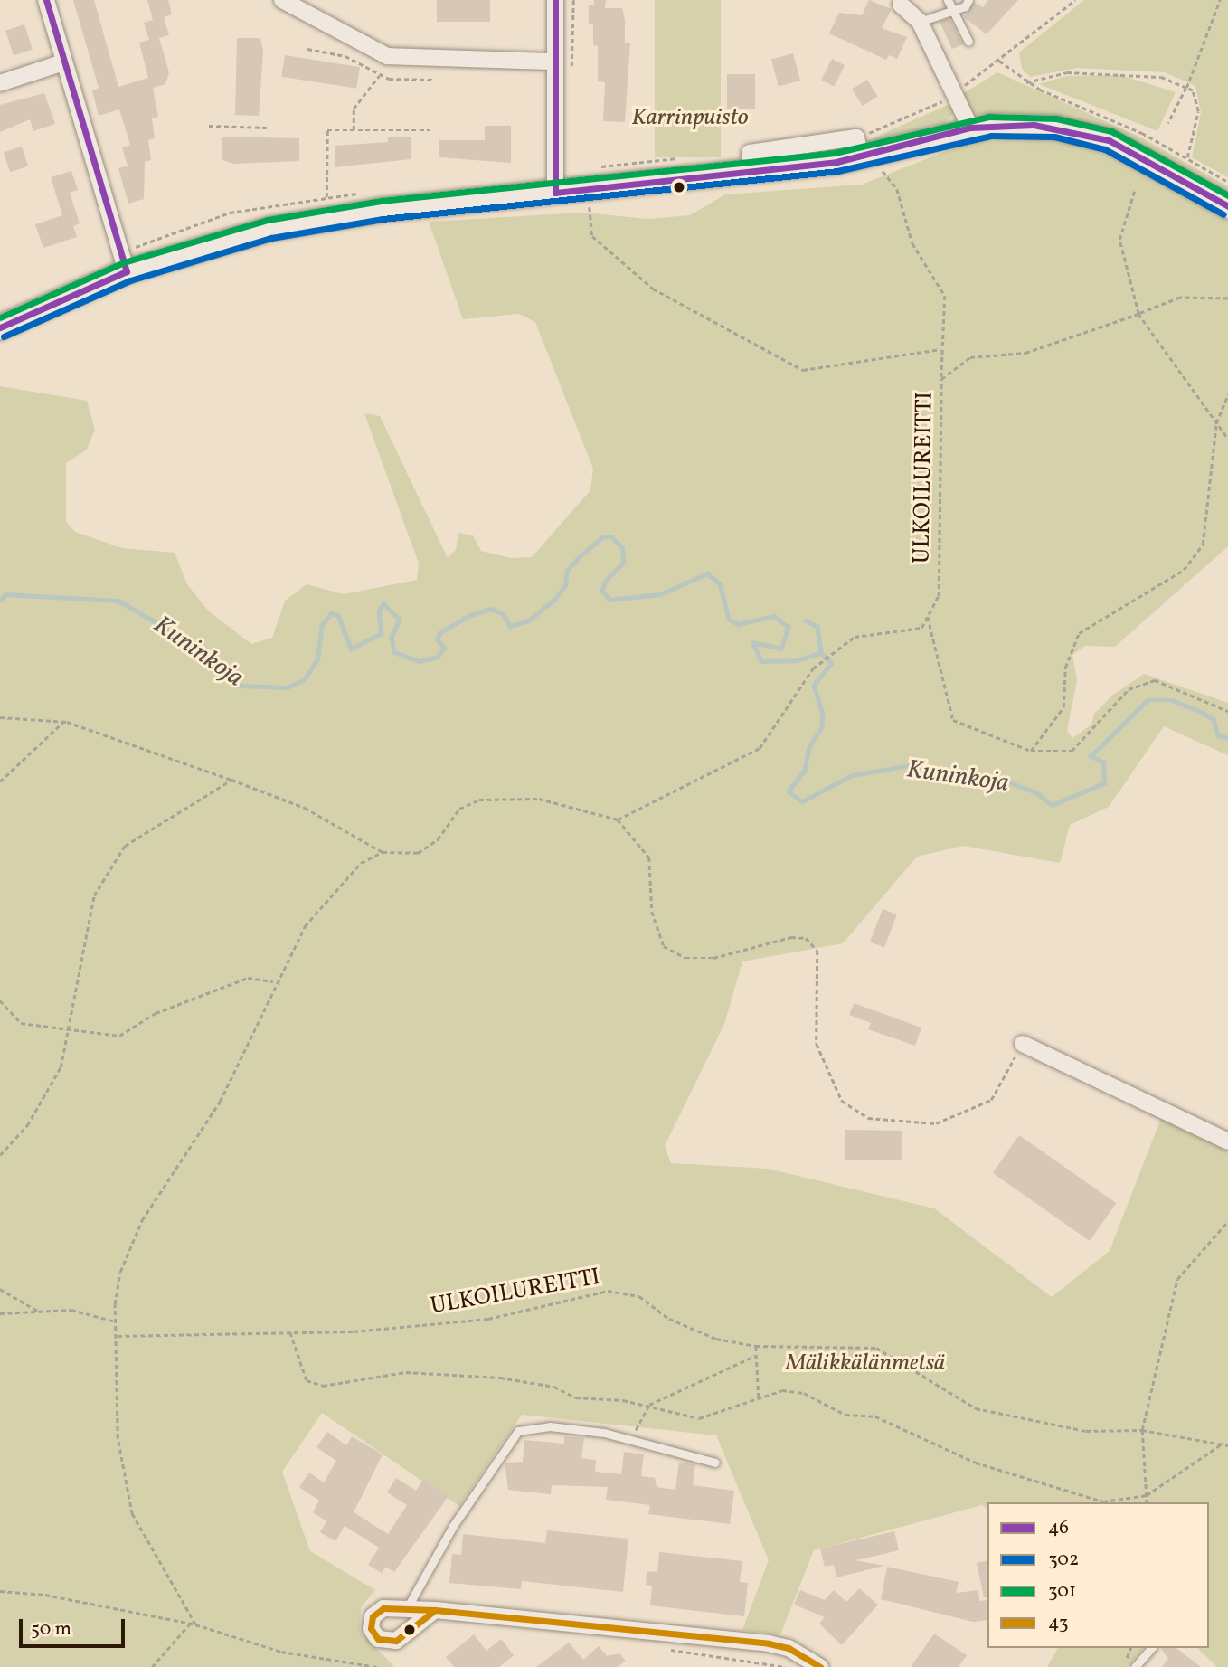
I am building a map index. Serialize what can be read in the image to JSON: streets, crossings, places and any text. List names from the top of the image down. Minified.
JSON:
{"streets":{"path":["ULKOILUREITTI"]},"water":["Kuninkoja"],"parks":["Karrinpuisto","Mälikkälänmetsä"],"lines":["transit line 46","transit line 301","transit line 302","transit line 43"],"legend":["46","302","301","43"],"scale_bar":"50 m"}
